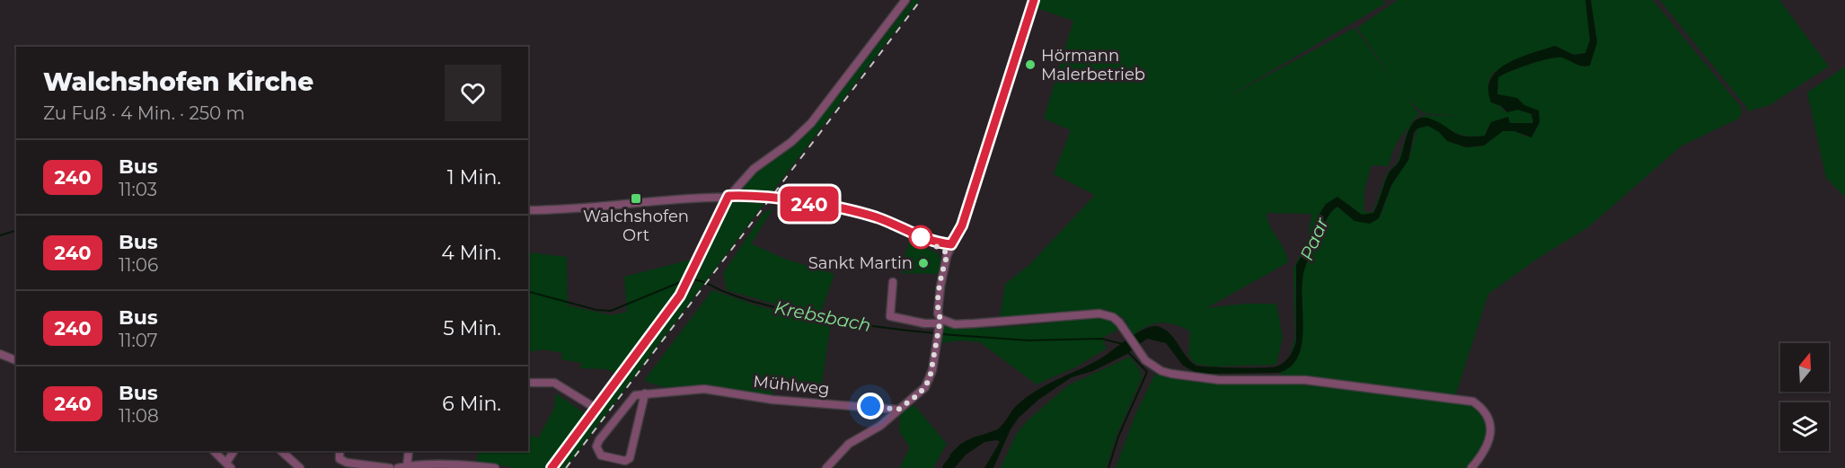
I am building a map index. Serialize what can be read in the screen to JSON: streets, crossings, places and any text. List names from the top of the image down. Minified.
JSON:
{"streets":{"street":["Mühlweg"]},"water":["Paar","Krebsbach"],"places":{"other":["Hörmann Malerbetrieb","Sankt Martin"],"transit":["Walchshofen Ort"]},"lines":["bus line 240"],"north":"top","page":{"on_map":"240","heading":["Walchshofen Kirche","Zu Fuß · 4 Min. · 250 m"],"list":[{"mark":"240","name":"Bus","note":"11:03","value":"1 Min."},{"mark":"240","name":"Bus","note":"11:06","value":"4 Min."},{"mark":"240","name":"Bus","note":"11:07","value":"5 Min."},{"mark":"240","name":"Bus","note":"11:08","value":"6 Min."}]}}
